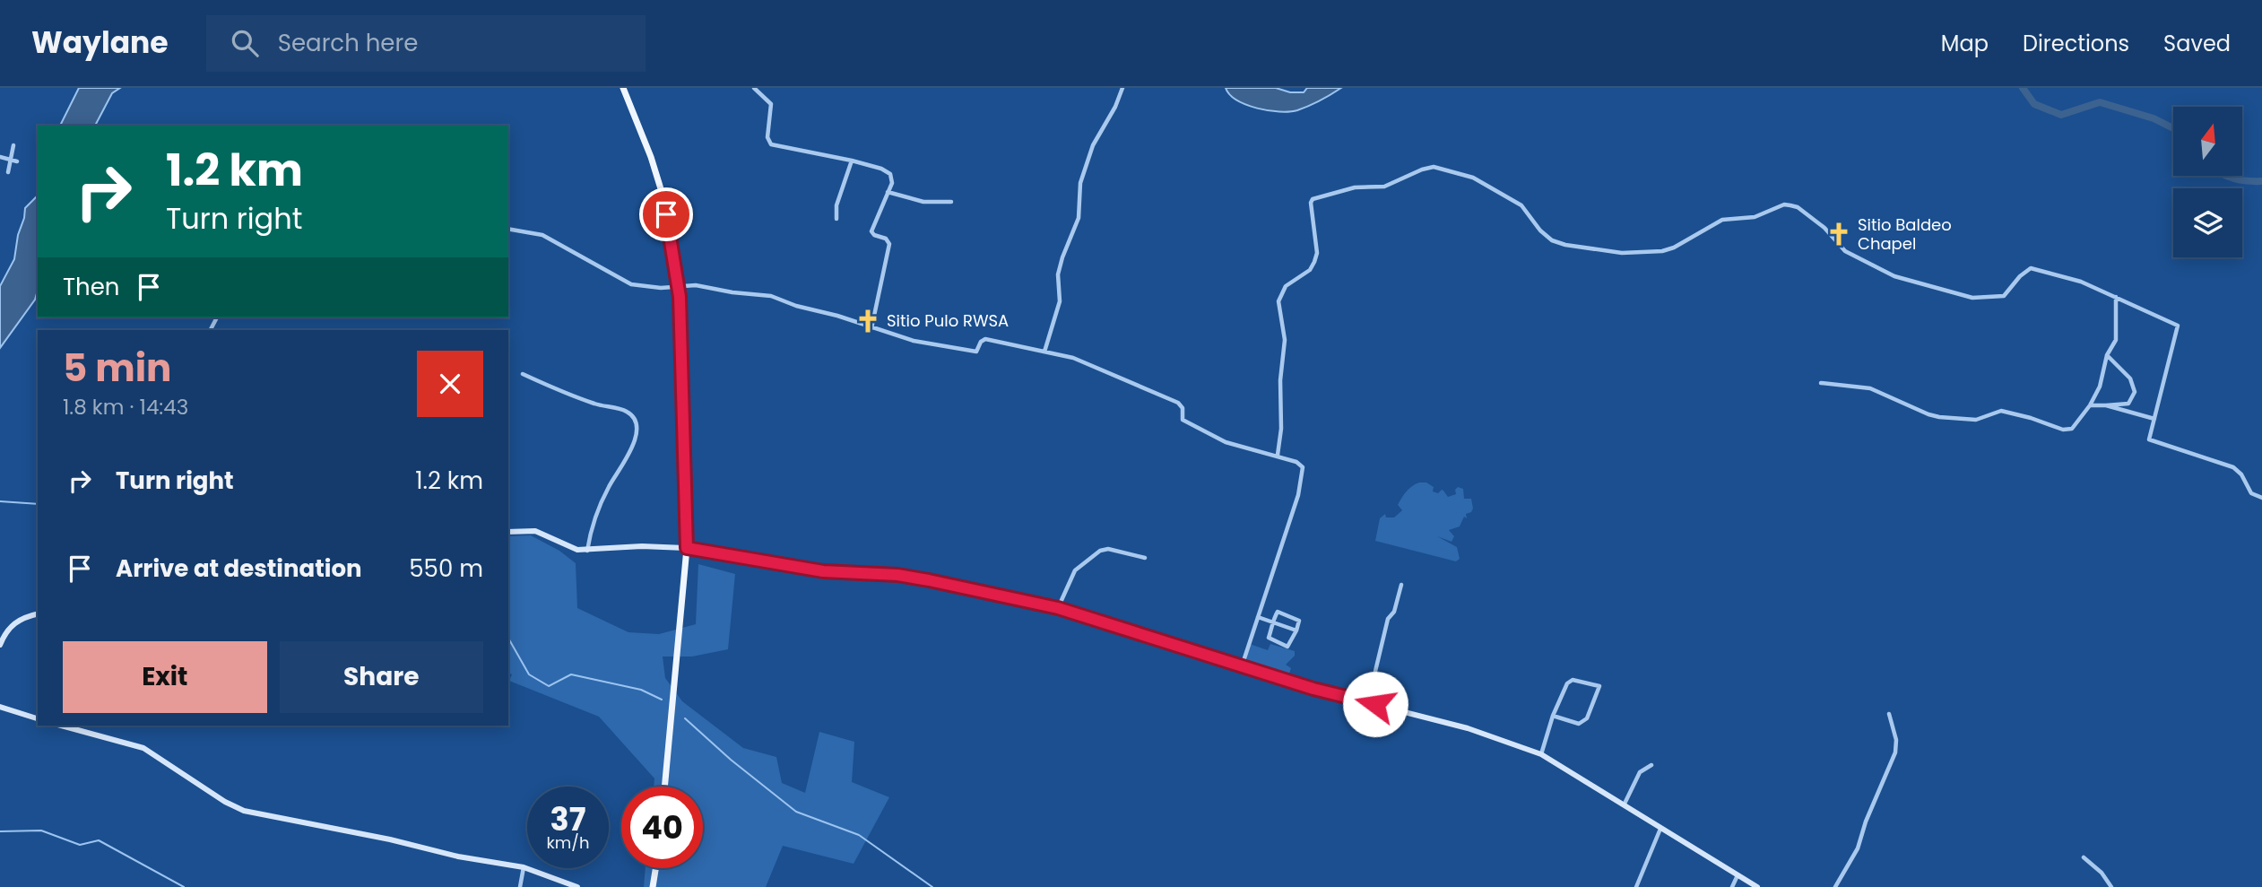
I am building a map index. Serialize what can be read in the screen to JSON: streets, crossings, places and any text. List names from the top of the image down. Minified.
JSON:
{"places":{"church":["Sitio Baldeo Chapel","Sitio Pulo RWSA"]},"north":"top","page":{"header":"Waylane","search":"Search here","nav":["Map","Directions","Saved"],"turn":["1.2 km","Turn right"],"then":"Then","heading":["5 min","1.8 km · 14:43"],"list":[{"name":"Turn right","value":"1.2 km"},{"name":"Arrive at destination","value":"550 m"}],"buttons":["Exit","Share"],"speed":"37 km/h","limit":"40"}}
